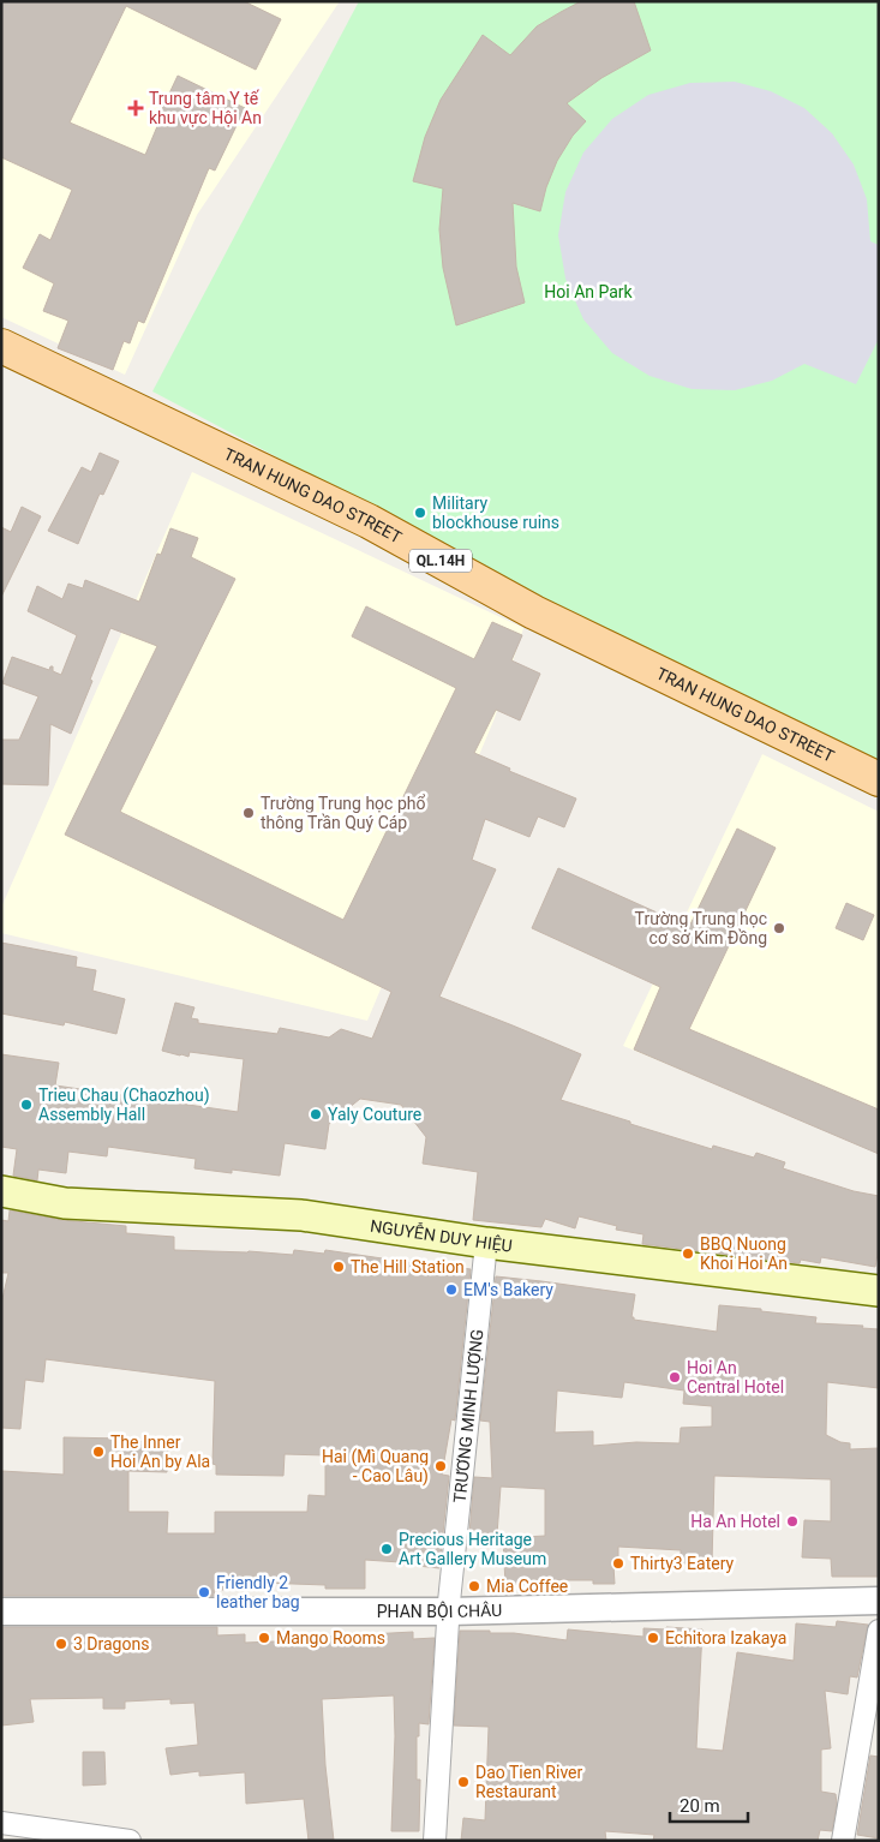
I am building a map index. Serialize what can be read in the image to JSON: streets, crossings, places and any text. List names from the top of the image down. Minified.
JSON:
{"streets":{"main road":["TRAN HUNG DAO STREET","QL.14H","NGUYỄN DUY HIỆU"],"street":["TRƯƠNG MINH LƯỢNG","PHAN BỘI CHÂU"]},"crossings":[["NGUYỄN DUY HIỆU","TRƯƠNG MINH LƯỢNG"],["TRƯƠNG MINH LƯỢNG","PHAN BỘI CHÂU"]],"parks":["Hoi An Park"],"places":{"health":["Trung tâm Y tế khu vực Hội An"],"other":["Military blockhouse ruins","Trường Trung học phổ thông Trần Quý Cáp","Trường Trung học cơ sở Kim Đồng","Trieu Chau (Chaozhou) Assembly Hall","Yaly Couture","BBQ Nuong Khoi Hoi An","The Hill Station","EM's Bakery","Hoi An Central Hotel","The Inner Hoi An by Ala","Hai (Mì Quang - Cao Lâu)","Ha An Hotel","Precious Heritage Art Gallery Museum","Thirty3 Eatery","Mia Coffee","Friendly 2 leather bag","Mango Rooms","Echitora Izakaya","3 Dragons","Dao Tien River Restaurant"]},"scale_bar":"20 m"}
